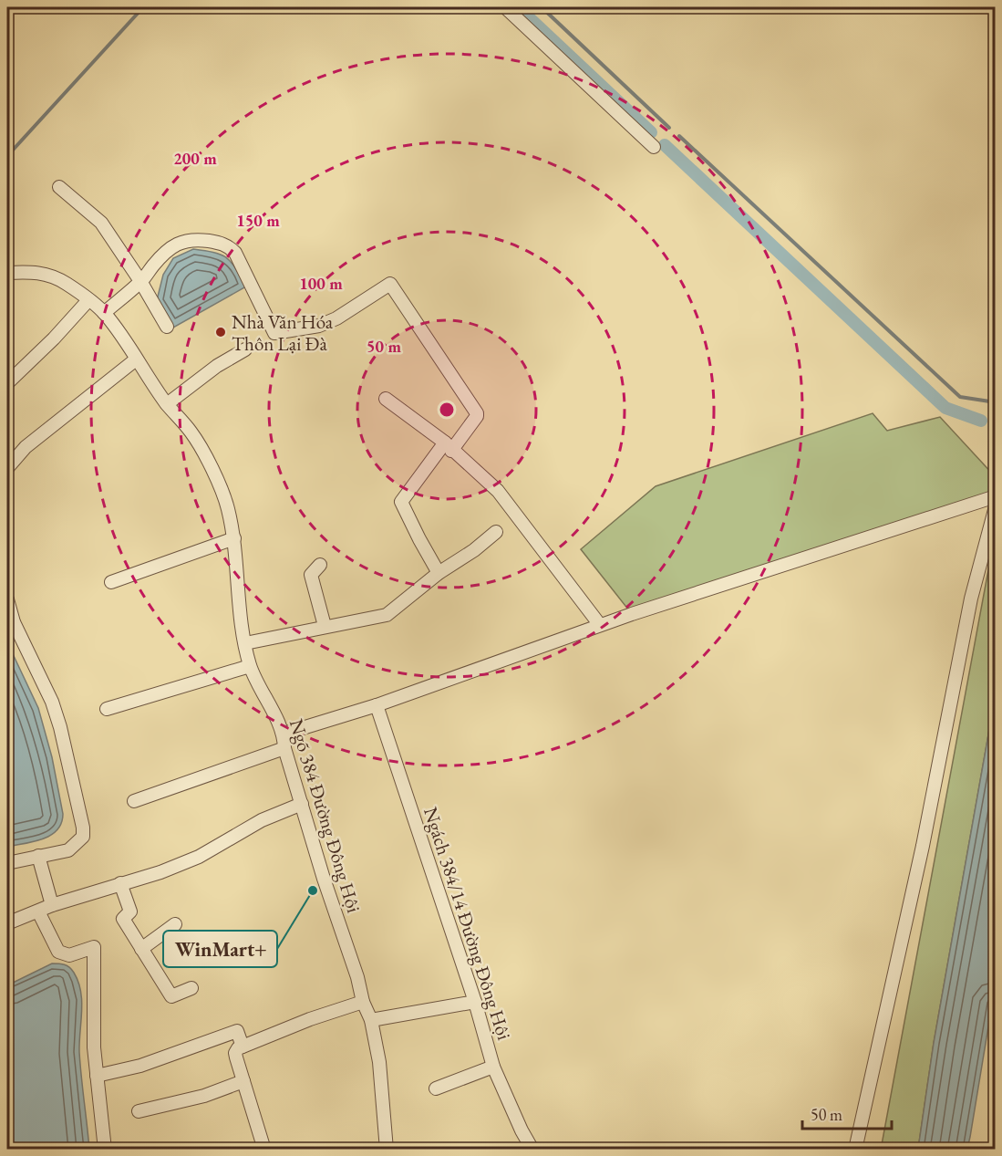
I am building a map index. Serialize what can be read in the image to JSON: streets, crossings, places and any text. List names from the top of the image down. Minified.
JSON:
{"streets":{"street":["Ngõ 384 Đường Đông Hội","Ngách 384/14 Đường Đông Hội"]},"places":["Nhà Văn Hóa Thôn Lại Đà","WinMart+"],"scale_bar":"50 m","rings":["200 m","150 m","100 m","50 m"]}
